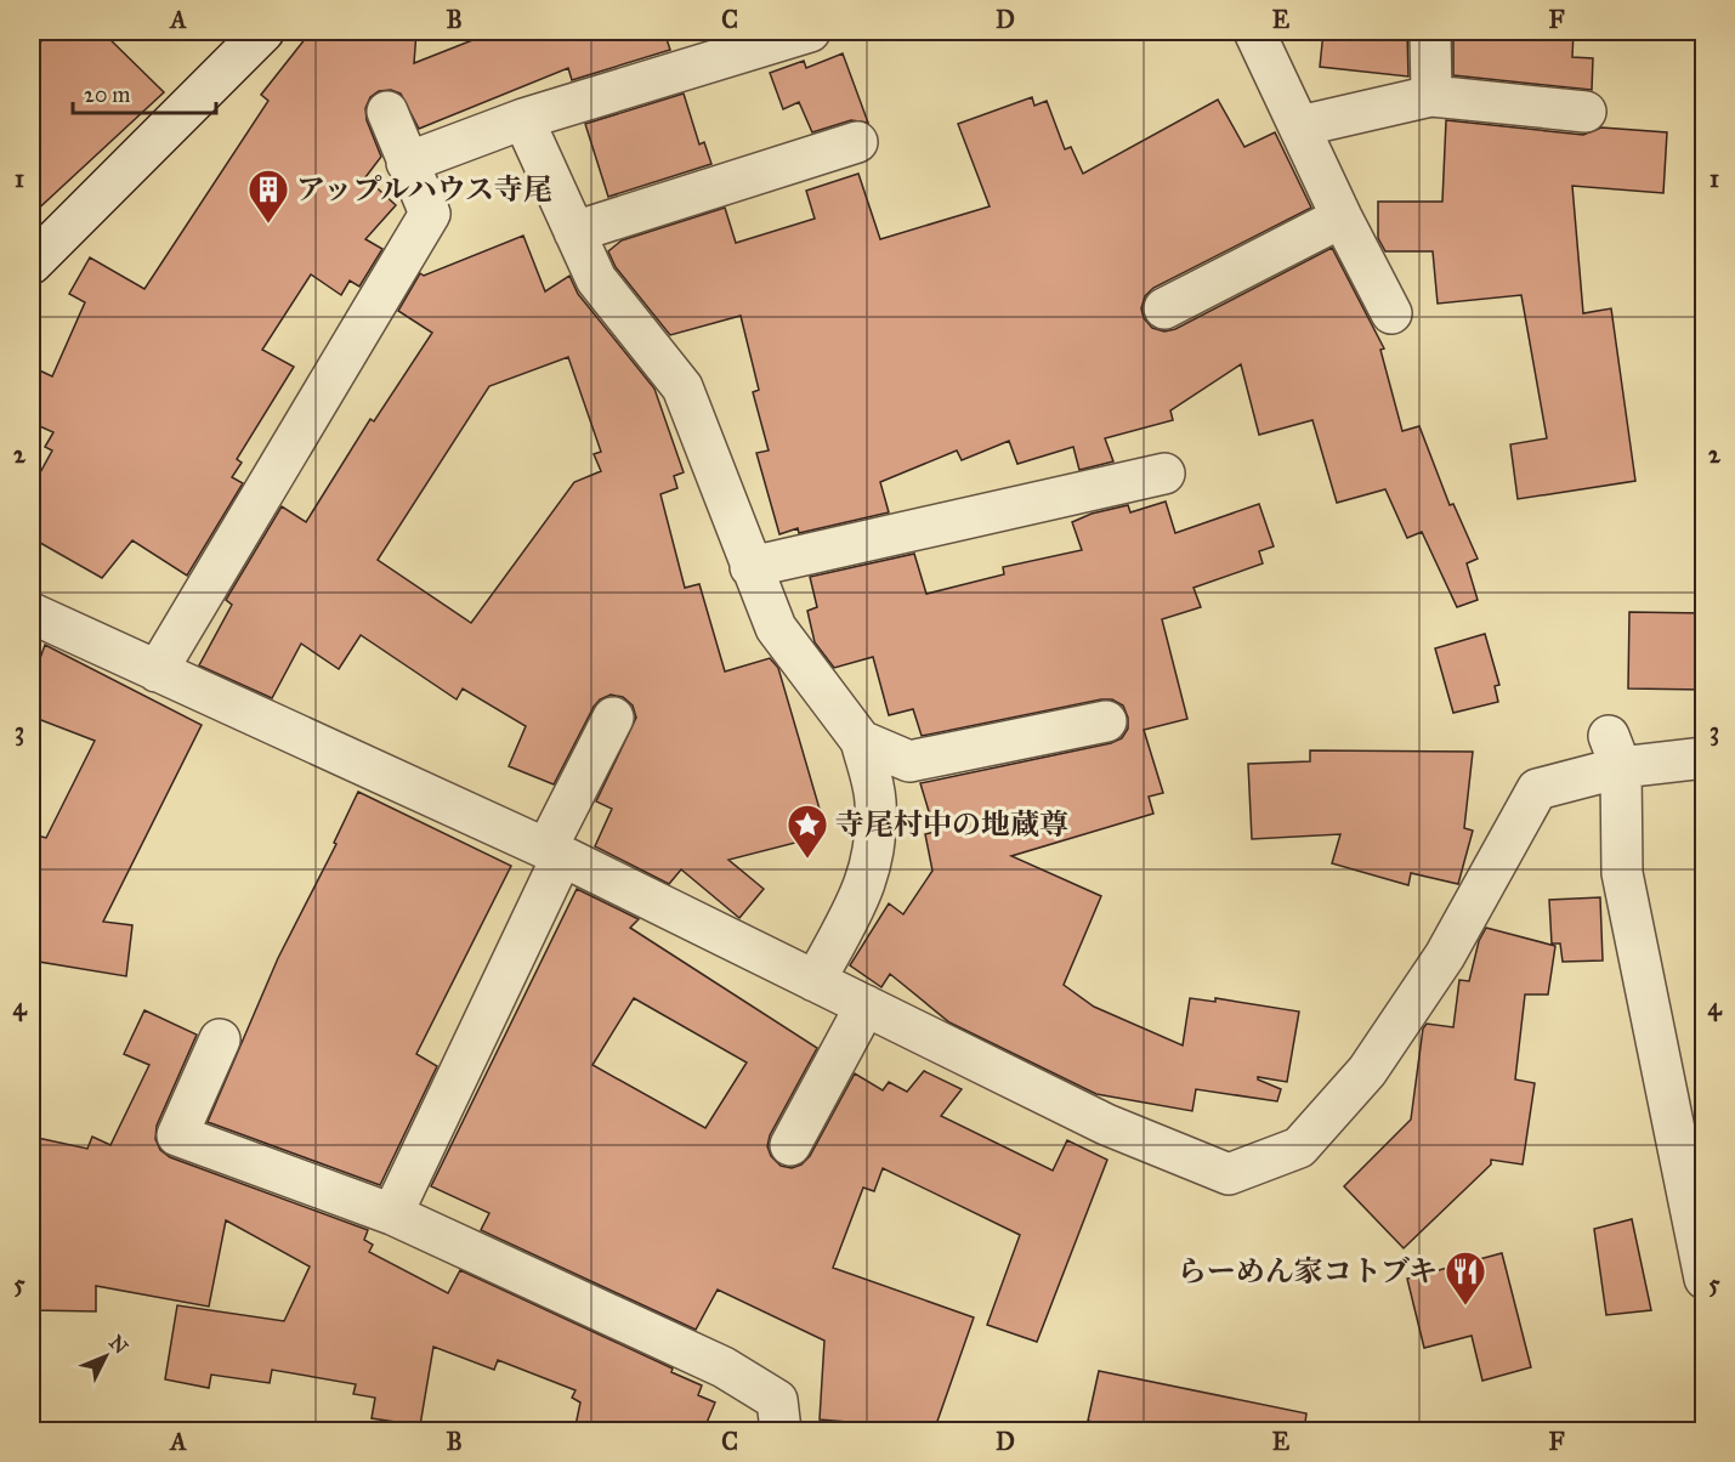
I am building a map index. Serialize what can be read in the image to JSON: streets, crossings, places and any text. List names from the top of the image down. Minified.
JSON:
{"places":{"building":["アップルハウス寺尾"],"place":["寺尾村中の地蔵尊"],"restaurant":["らーめん家コトブキ"]},"scale_bar":"20 m","north":"top right","grid":{"columns":["A","B","C","D","E","F"],"rows":["1","2","3","4","5"]}}
